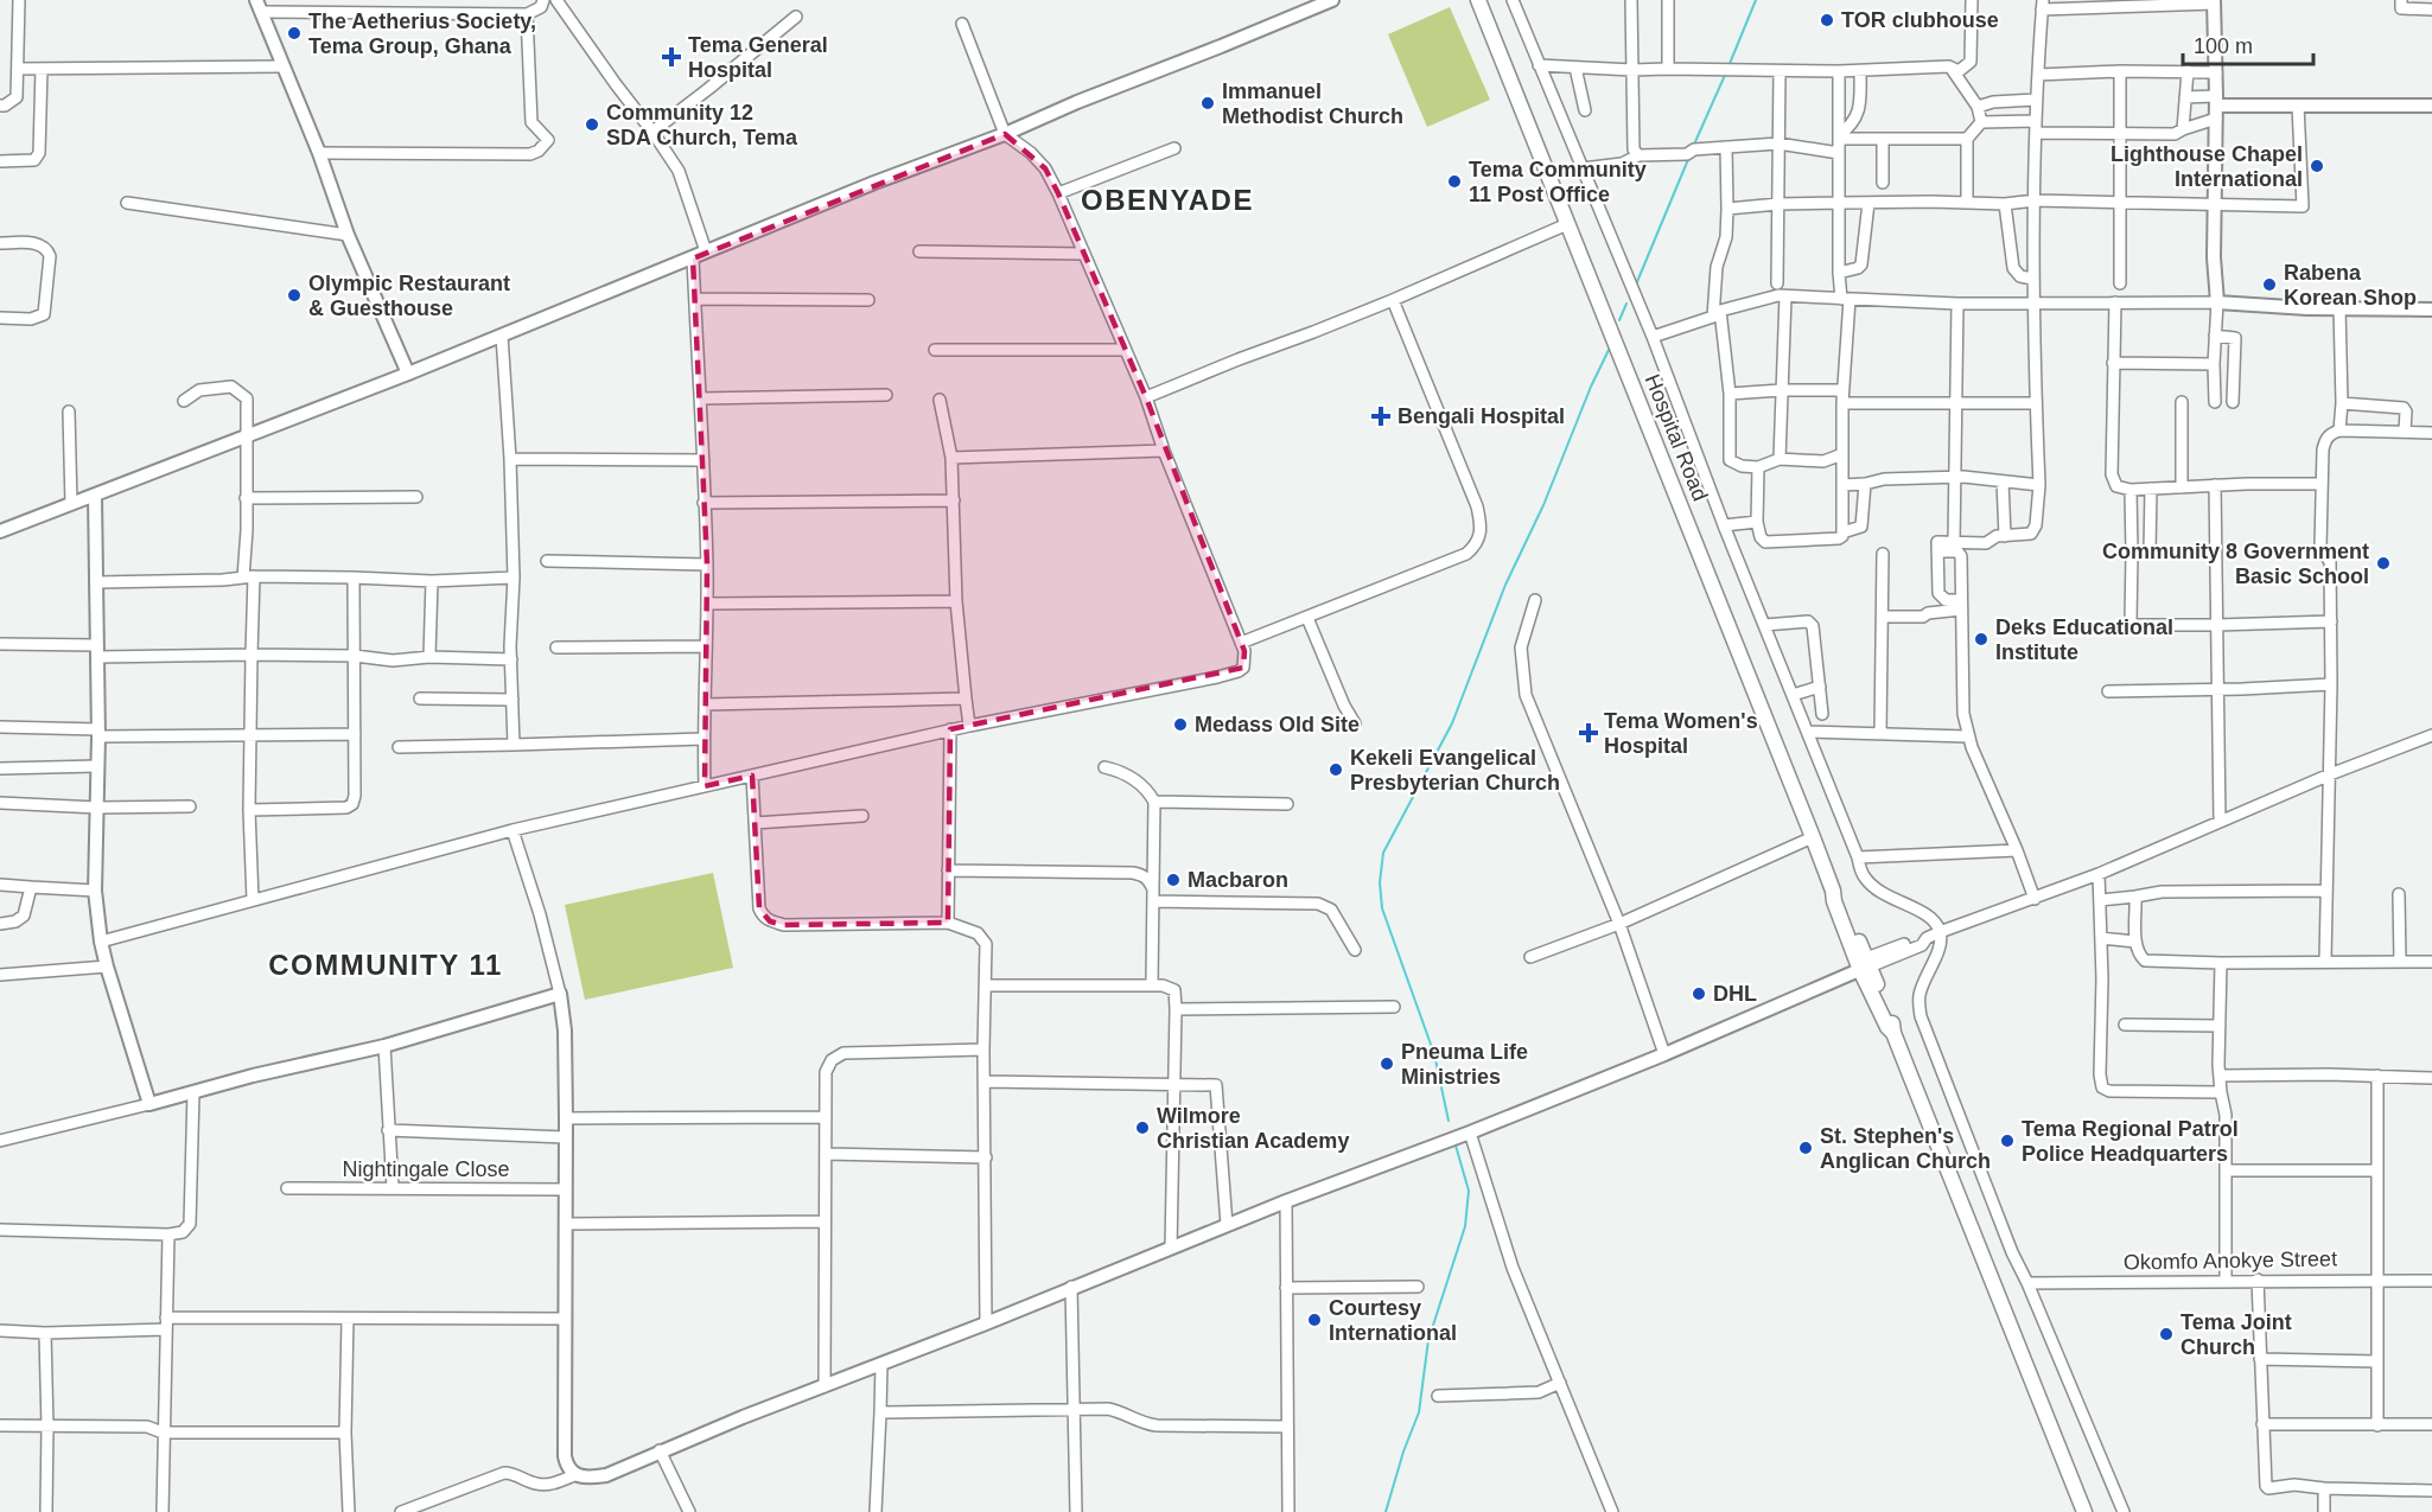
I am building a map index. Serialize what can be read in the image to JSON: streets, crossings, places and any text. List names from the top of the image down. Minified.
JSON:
{"streets":{"main road":["Hospital Road"],"street":["Nightingale Close","Okomfo Anokye Street"]},"districts":["OBENYADE","COMMUNITY 11"],"places":{"other":["TOR clubhouse","The Aetherius Society, Tema Group, Ghana","Immanuel Methodist Church","Community 12 SDA Church, Tema","Lighthouse Chapel International","Tema Community 11 Post Office","Rabena Korean Shop","Olympic Restaurant & Guesthouse","Community 8 Government Basic School","Deks Educational Institute","Medass Old Site","Kekeli Evangelical Presbyterian Church","Macbaron","DHL","Pneuma Life Ministries","Wilmore Christian Academy","Tema Regional Patrol Police Headquarters","St. Stephen's Anglican Church","Courtesy International","Tema Joint Church"],"health":["Tema General Hospital","Bengali Hospital","Tema Women's Hospital"]},"scale_bar":"100 m"}
